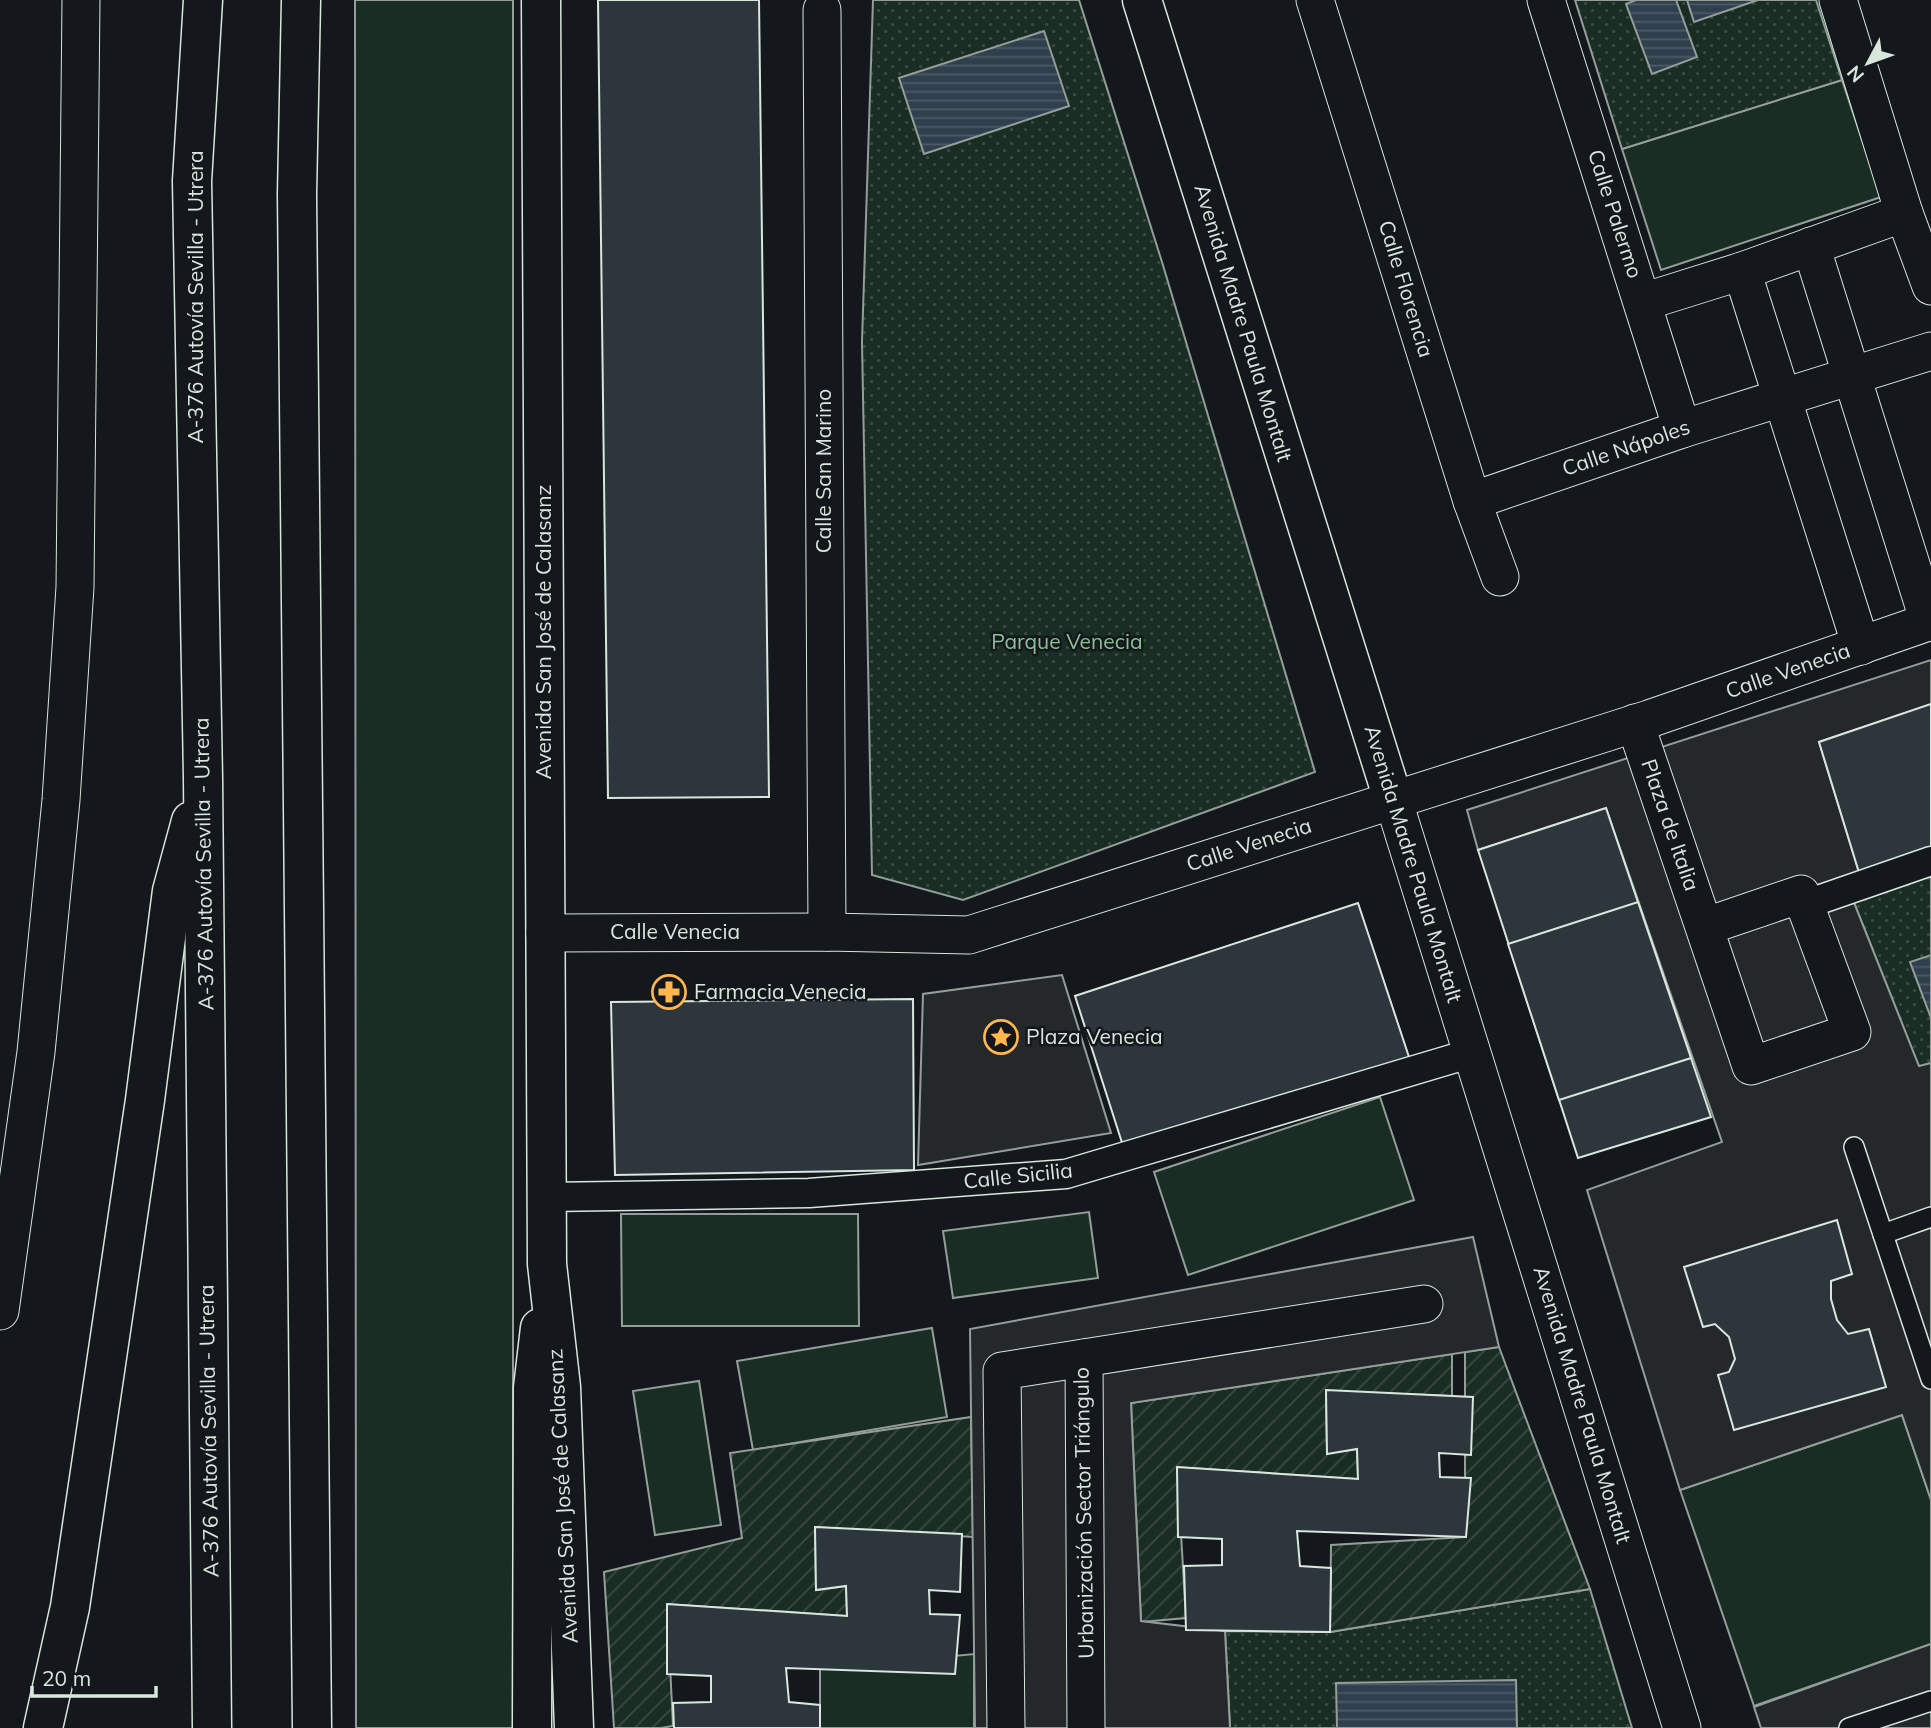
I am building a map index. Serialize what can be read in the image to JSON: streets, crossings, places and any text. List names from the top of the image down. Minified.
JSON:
{"streets":{"main road":["A-376 Autovía Sevilla - Utrera","Avenida Madre Paula Montalt","Avenida San José de Calasanz"],"street":["Calle Palermo","Calle Florencia","Calle Nápoles","Calle San Marino","Calle Venecia","Plaza de Italia","Calle Sicilia","Urbanización Sector Triángulo"]},"crossings":[["Calle Palermo","Calle Nápoles"],["Calle Florencia","Calle Nápoles"],["Avenida Madre Paula Montalt","Calle Venecia"],["Avenida Madre Paula Montalt","Calle Sicilia"],["Calle San Marino","Calle Venecia"],["Avenida San José de Calasanz","Calle Venecia"],["Avenida San José de Calasanz","Calle Sicilia"],["Calle Venecia","Plaza de Italia"]],"parks":["Parque Venecia"],"places":{"pharmacy":["Farmacia Venecia"],"place":["Plaza Venecia"]},"scale_bar":"20 m","north":"bottom left"}
